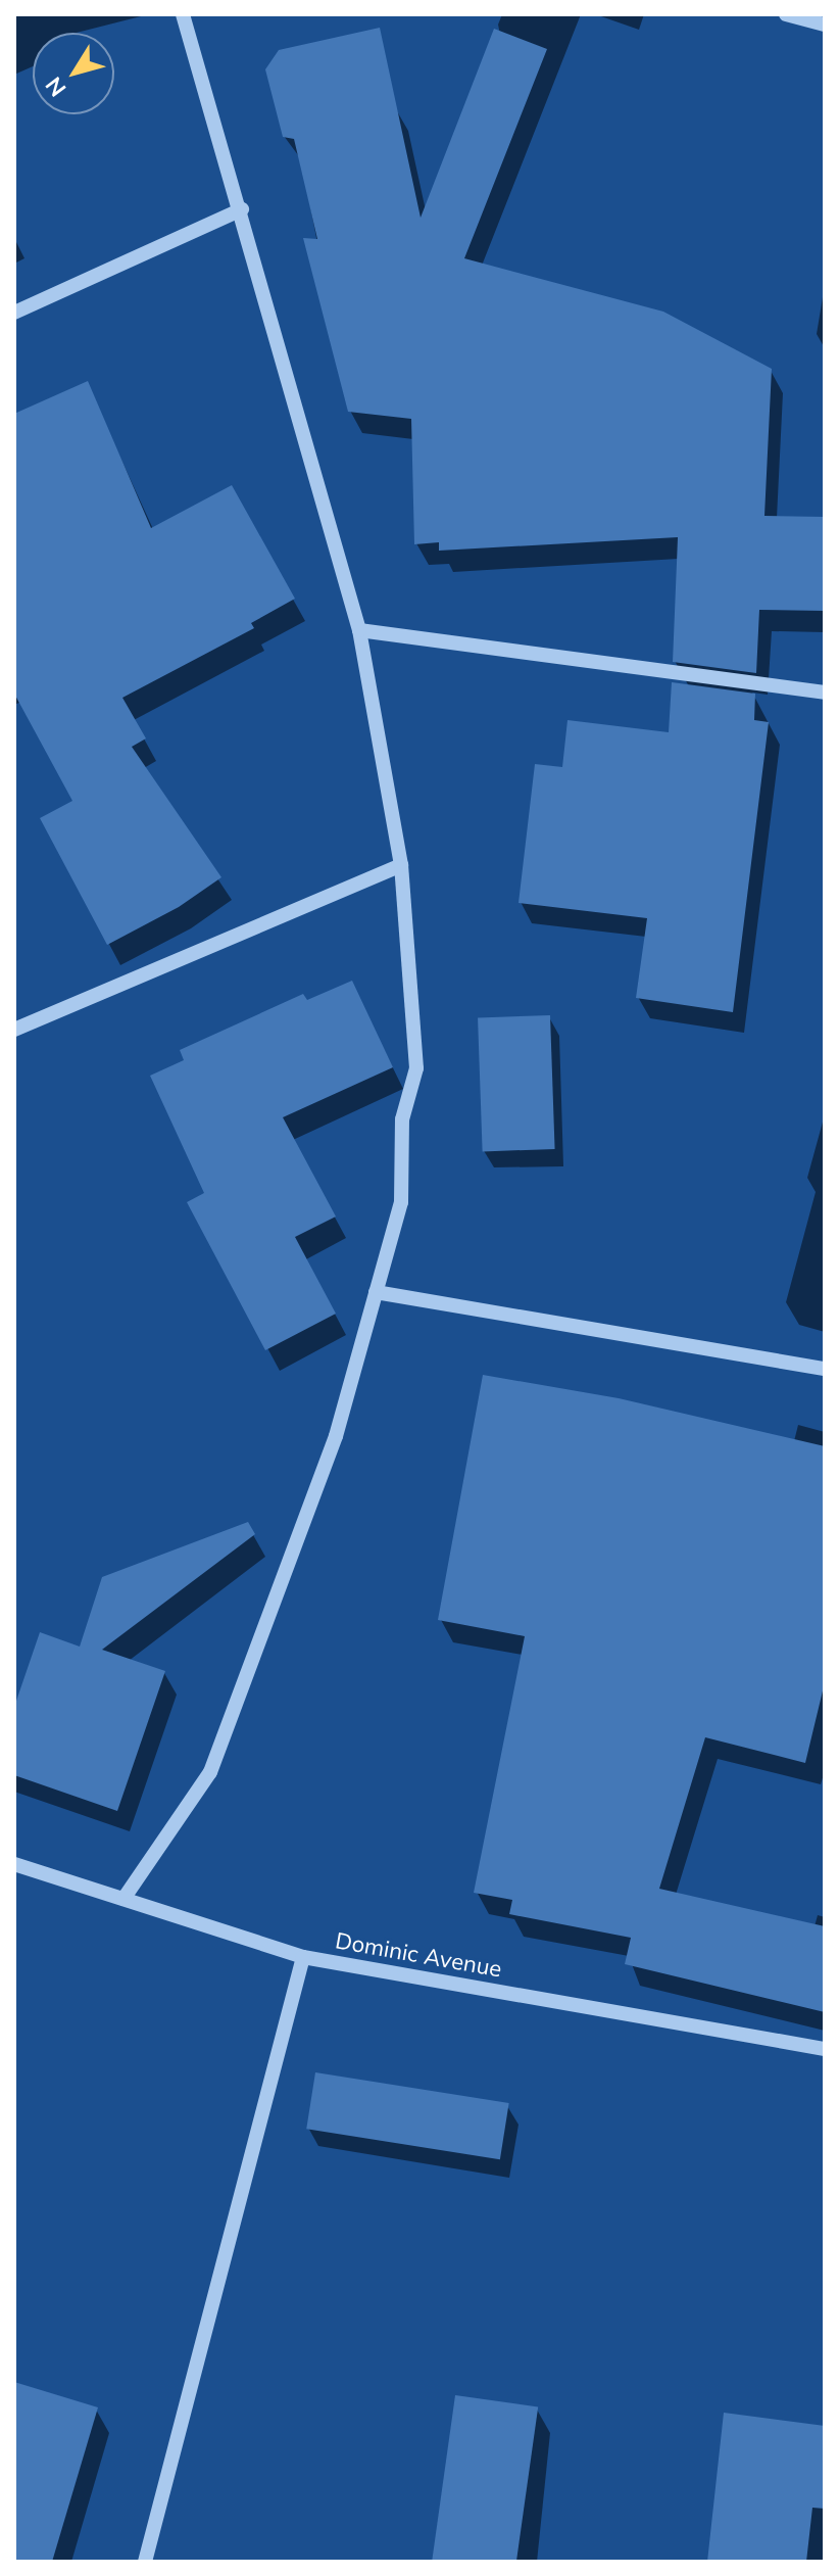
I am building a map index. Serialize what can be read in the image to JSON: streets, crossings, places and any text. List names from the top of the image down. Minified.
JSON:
{"streets":{"street":["Dominic Avenue"]},"north":"bottom left"}
